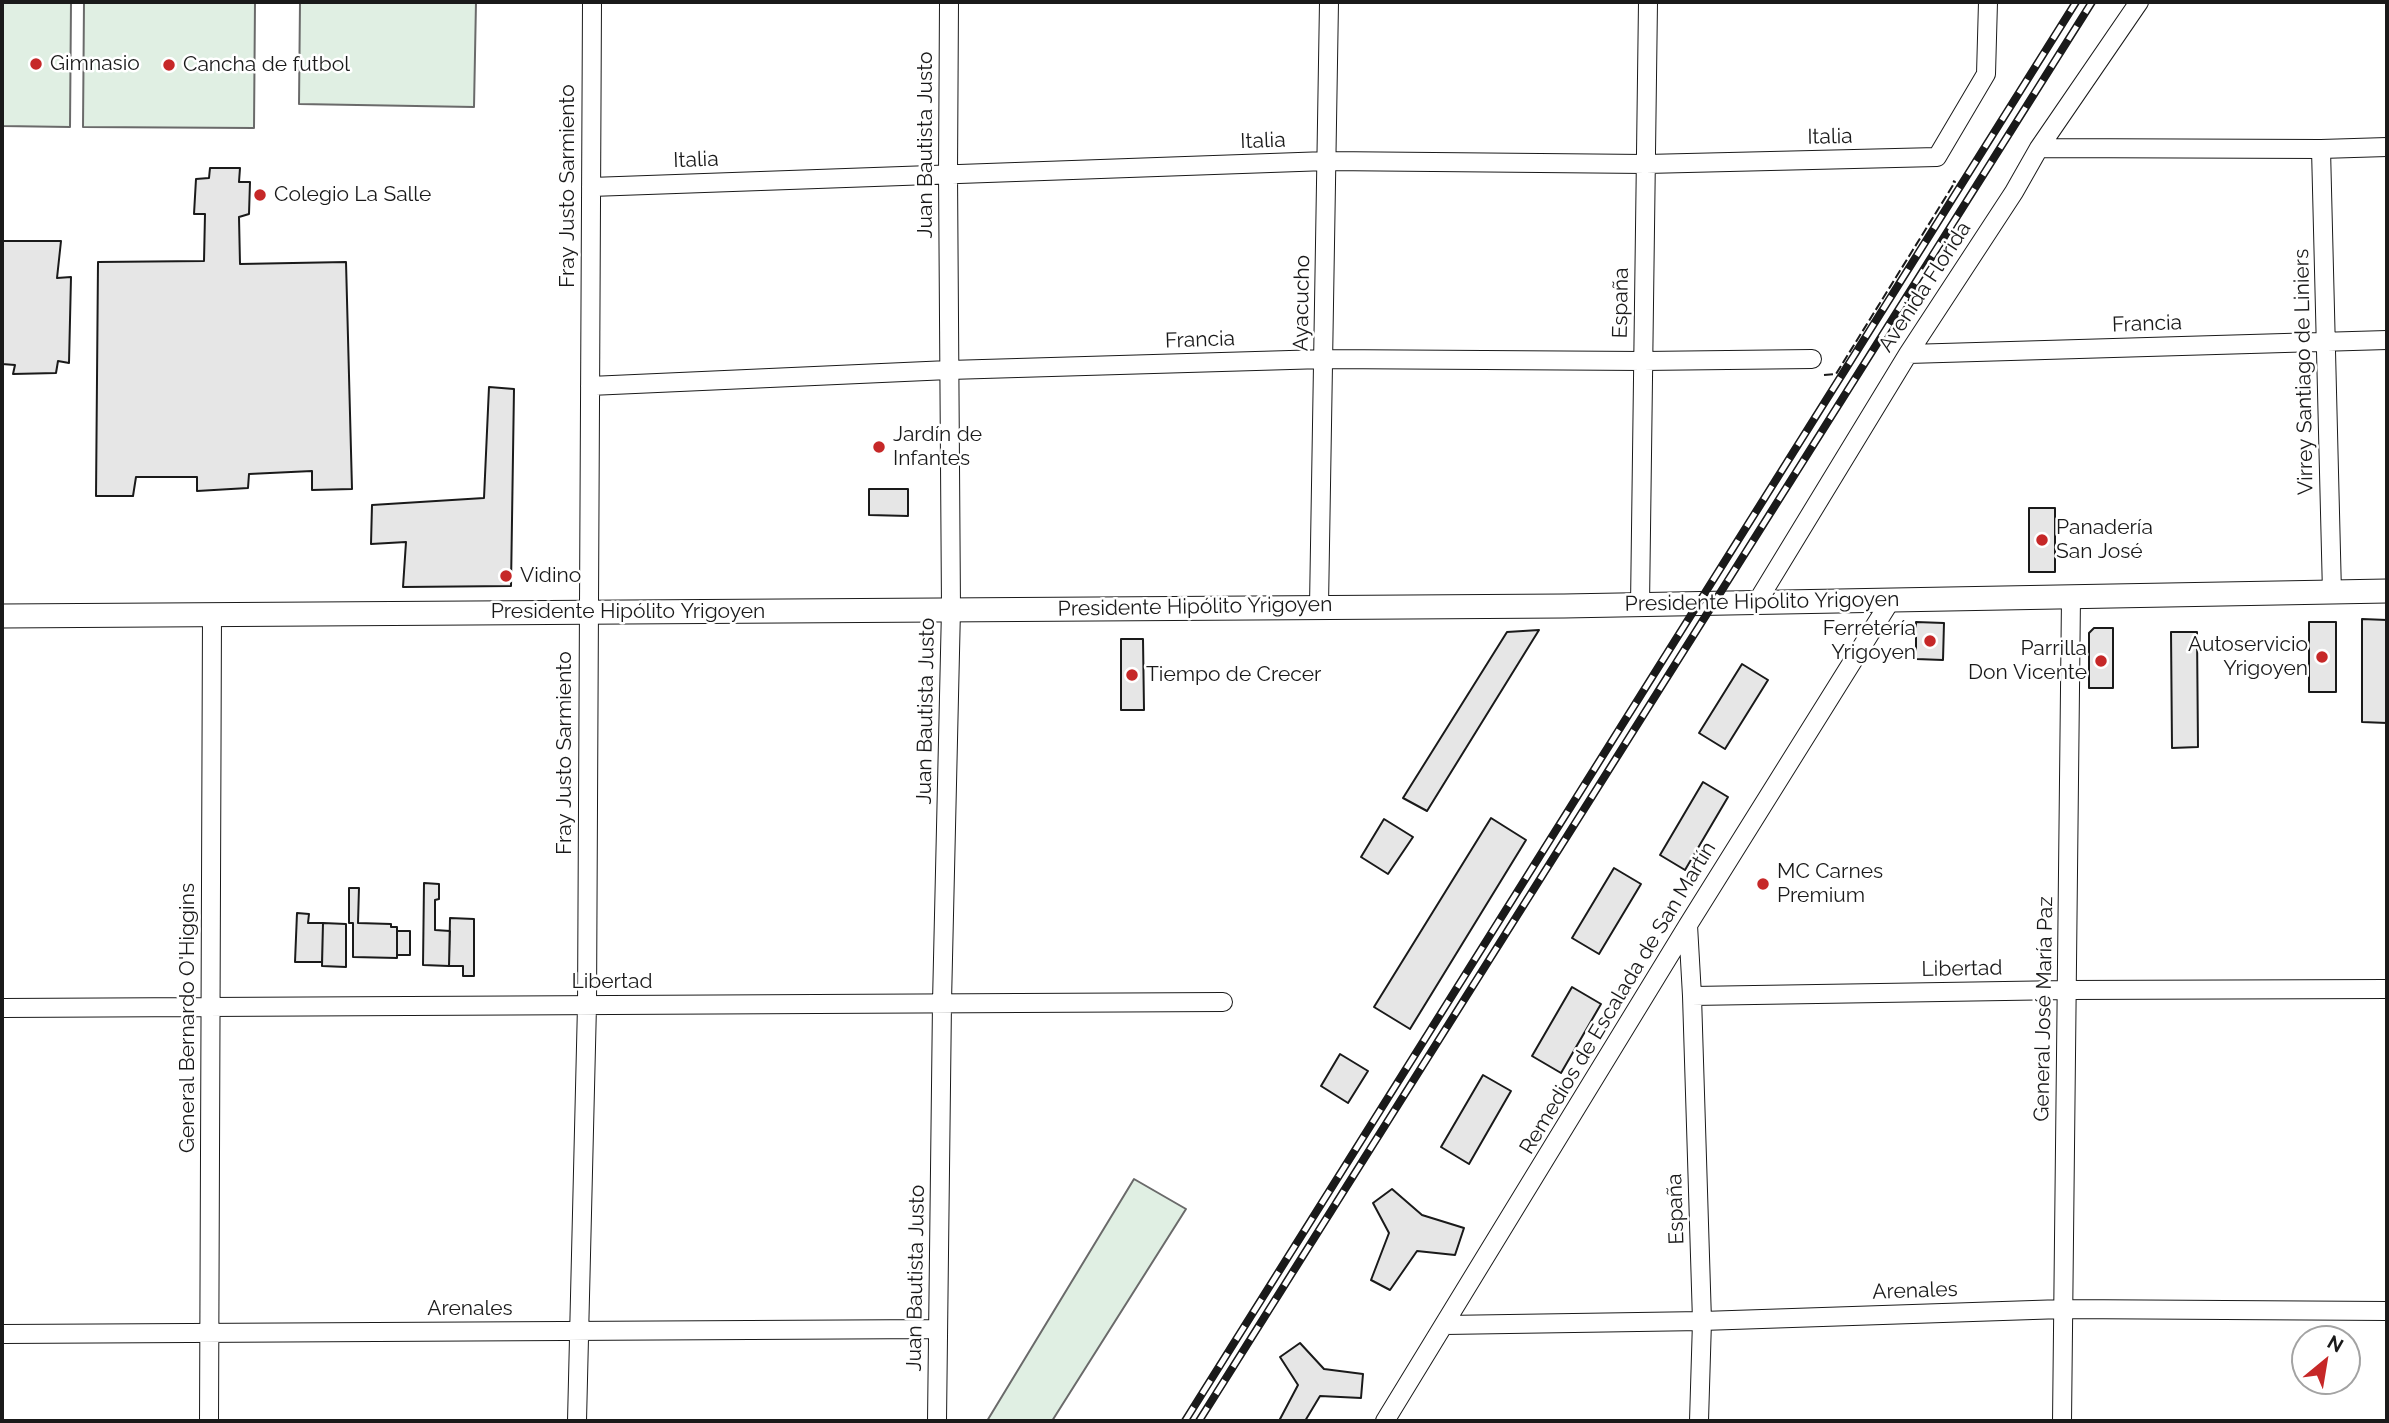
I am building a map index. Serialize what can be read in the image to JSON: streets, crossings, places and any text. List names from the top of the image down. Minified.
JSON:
{"streets":{"street":["Italia","Juan Bautista Justo","Fray Justo Sarmiento","Avenida Florida","Ayacucho","España","Francia","Virrey Santiago de Liniers","Presidente Hipólito Yrigoyen","Libertad","Remedios de Escalada de San Martín","General José María Paz","General Bernardo O'Higgins","Arenales"]},"crossings":[["Italia","Juan Bautista Justo"],["Italia","Fray Justo Sarmiento"],["Italia","Ayacucho"],["Italia","España"],["Juan Bautista Justo","Francia"],["Juan Bautista Justo","Presidente Hipólito Yrigoyen"],["Juan Bautista Justo","Libertad"],["Juan Bautista Justo","Arenales"],["Fray Justo Sarmiento","Francia"],["Fray Justo Sarmiento","Presidente Hipólito Yrigoyen"],["Fray Justo Sarmiento","Libertad"],["Fray Justo Sarmiento","Arenales"],["Avenida Florida","Francia"],["Avenida Florida","Presidente Hipólito Yrigoyen"],["Ayacucho","Francia"],["Ayacucho","Presidente Hipólito Yrigoyen"],["España","Francia"],["España","Presidente Hipólito Yrigoyen"],["España","Libertad"],["España","Arenales"],["Francia","Virrey Santiago de Liniers"],["Virrey Santiago de Liniers","Presidente Hipólito Yrigoyen"],["Presidente Hipólito Yrigoyen","Remedios de Escalada de San Martín"],["Presidente Hipólito Yrigoyen","General José María Paz"],["Presidente Hipólito Yrigoyen","General Bernardo O'Higgins"],["Libertad","General José María Paz"],["Libertad","General Bernardo O'Higgins"],["Remedios de Escalada de San Martín","Arenales"],["General José María Paz","Arenales"],["General Bernardo O'Higgins","Arenales"]],"places":["Gimnasio","Cancha de futbol","Colegio La Salle","Jardín de Infantes","Panadería San José","Vidino","Ferretería Yrigoyen","Autoservicio Yrigoyen","Parrilla Don Vicente","Tiempo de Crecer","MC Carnes Premium"],"north":"top right"}
